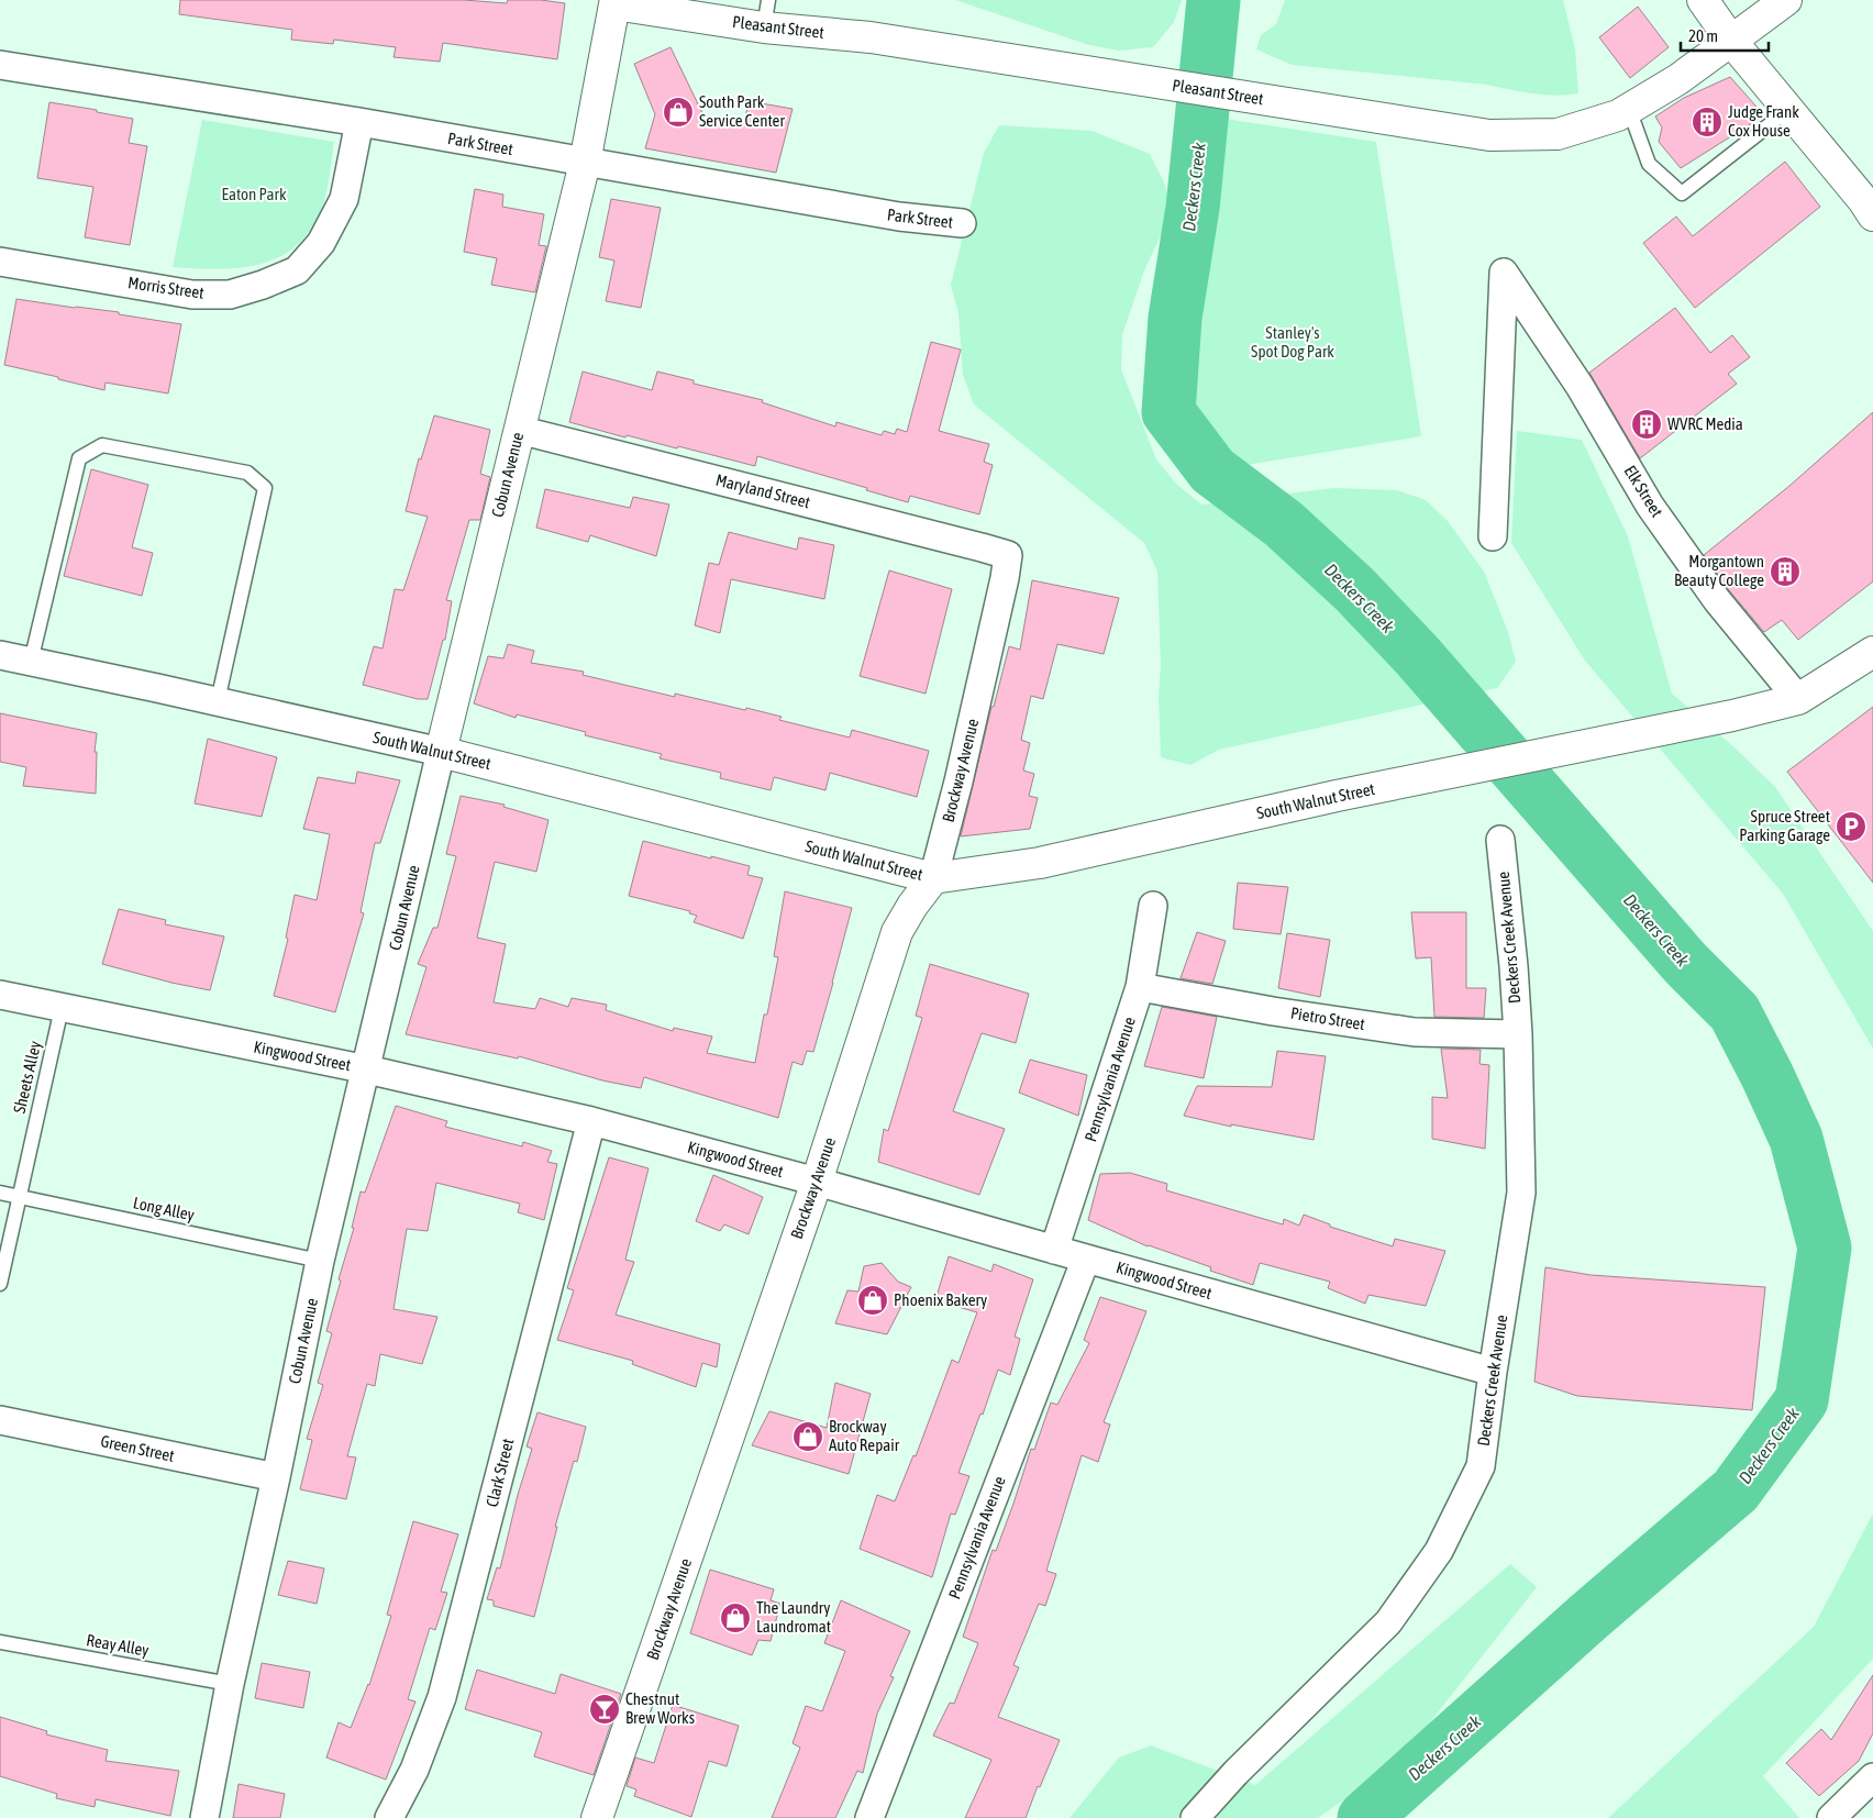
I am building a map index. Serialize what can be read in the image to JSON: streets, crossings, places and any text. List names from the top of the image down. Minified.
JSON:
{"streets":{"street":["Pleasant Street","Park Street","Morris Street","Cobun Avenue","Maryland Street","Elk Street","South Walnut Street","Brockway Avenue","Deckers Creek Avenue","Pietro Street","Kingwood Street","Pennsylvania Avenue","Green Street","Clark Street"],"lane":["Sheets Alley","Long Alley","Reay Alley"]},"crossings":[["Pleasant Street","Cobun Avenue"],["Park Street","Morris Street"],["Park Street","Cobun Avenue"],["Cobun Avenue","Maryland Street"],["Cobun Avenue","South Walnut Street"],["Cobun Avenue","Kingwood Street"],["Cobun Avenue","Long Alley"],["Cobun Avenue","Green Street"],["Cobun Avenue","Reay Alley"],["Maryland Street","Brockway Avenue"],["Elk Street","South Walnut Street"],["South Walnut Street","Brockway Avenue"],["Brockway Avenue","Kingwood Street"],["Deckers Creek Avenue","Pietro Street"],["Deckers Creek Avenue","Kingwood Street"],["Pietro Street","Pennsylvania Avenue"],["Kingwood Street","Sheets Alley"],["Kingwood Street","Pennsylvania Avenue"],["Kingwood Street","Clark Street"],["Sheets Alley","Long Alley"]],"water":["Deckers Creek"],"parks":["Eaton Park","Stanley's Spot Dog Park"],"places":{"shop":["South Park Service Center","Phoenix Bakery","Brockway Auto Repair","The Laundry Laundromat"],"building":["Judge Frank Cox House","WVRC Media","Morgantown Beauty College"],"parking":["Spruce Street Parking Garage"],"bar":["Chestnut Brew Works"]},"scale_bar":"20 m"}
